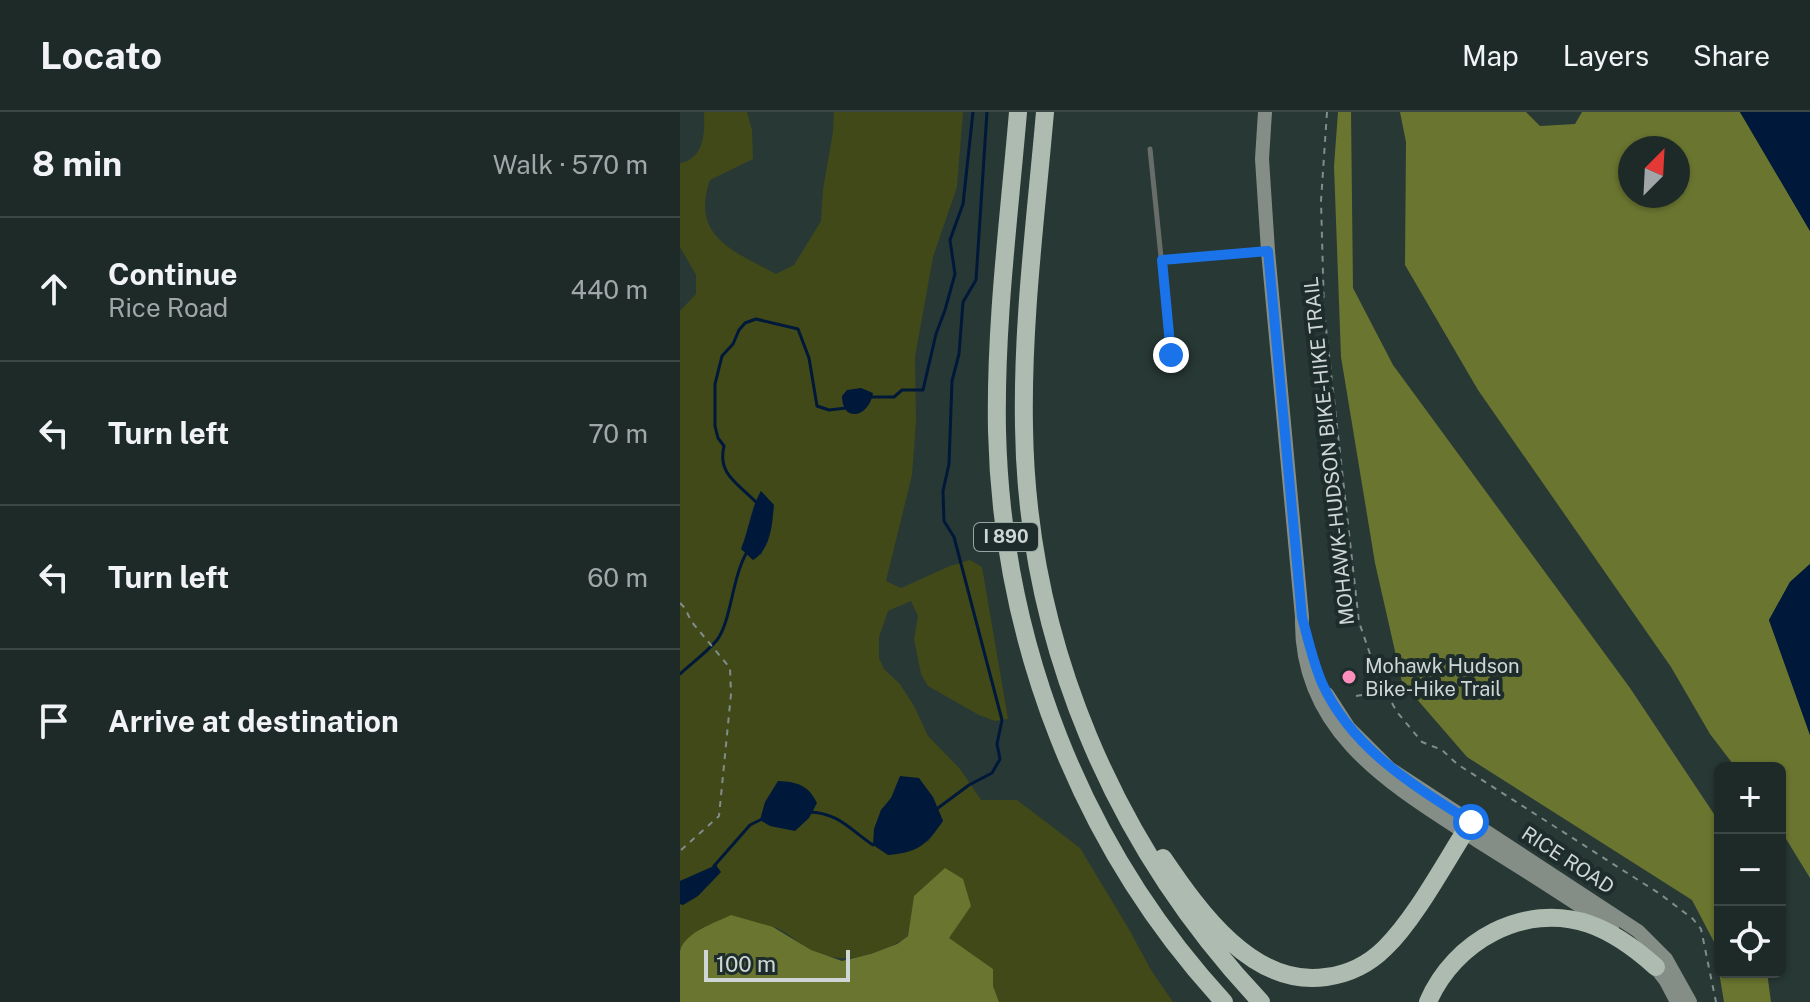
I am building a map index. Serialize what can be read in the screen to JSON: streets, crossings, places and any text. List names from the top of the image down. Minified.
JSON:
{"streets":{"highway":["I 890"],"street":["RICE ROAD"],"path":["MOHAWK-HUDSON BIKE-HIKE TRAIL"]},"places":["Mohawk Hudson Bike-Hike Trail"],"scale_bar":"100 m","north":"top right","page":{"header":"Locato","nav":["Map","Layers","Share"],"heading":["8 min","Walk · 570 m"],"list":[["Continue","Rice Road","440 m"],["Turn left","70 m"],["Turn left","60 m"],"Arrive at destination"],"map_buttons":["+","−"],"scale":"100 m"}}
